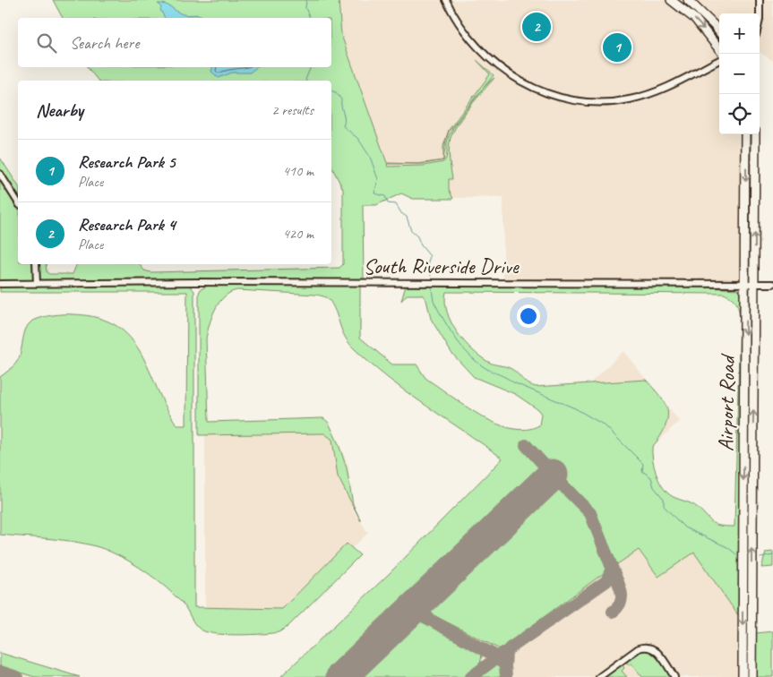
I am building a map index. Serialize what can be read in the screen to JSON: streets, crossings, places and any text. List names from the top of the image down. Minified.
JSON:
{"streets":{"main road":["Airport Road"],"street":["South Riverside Drive"]},"crossings":[["South Riverside Drive","Airport Road"]],"page":{"pins":["2","1"],"map_buttons":["+","−"],"search":"Search here","heading":["Nearby","2 results"],"list":[{"mark":"1","name":"Research Park 5","note":"Place","value":"410 m"},{"mark":"2","name":"Research Park 4","note":"Place","value":"420 m"}]}}
